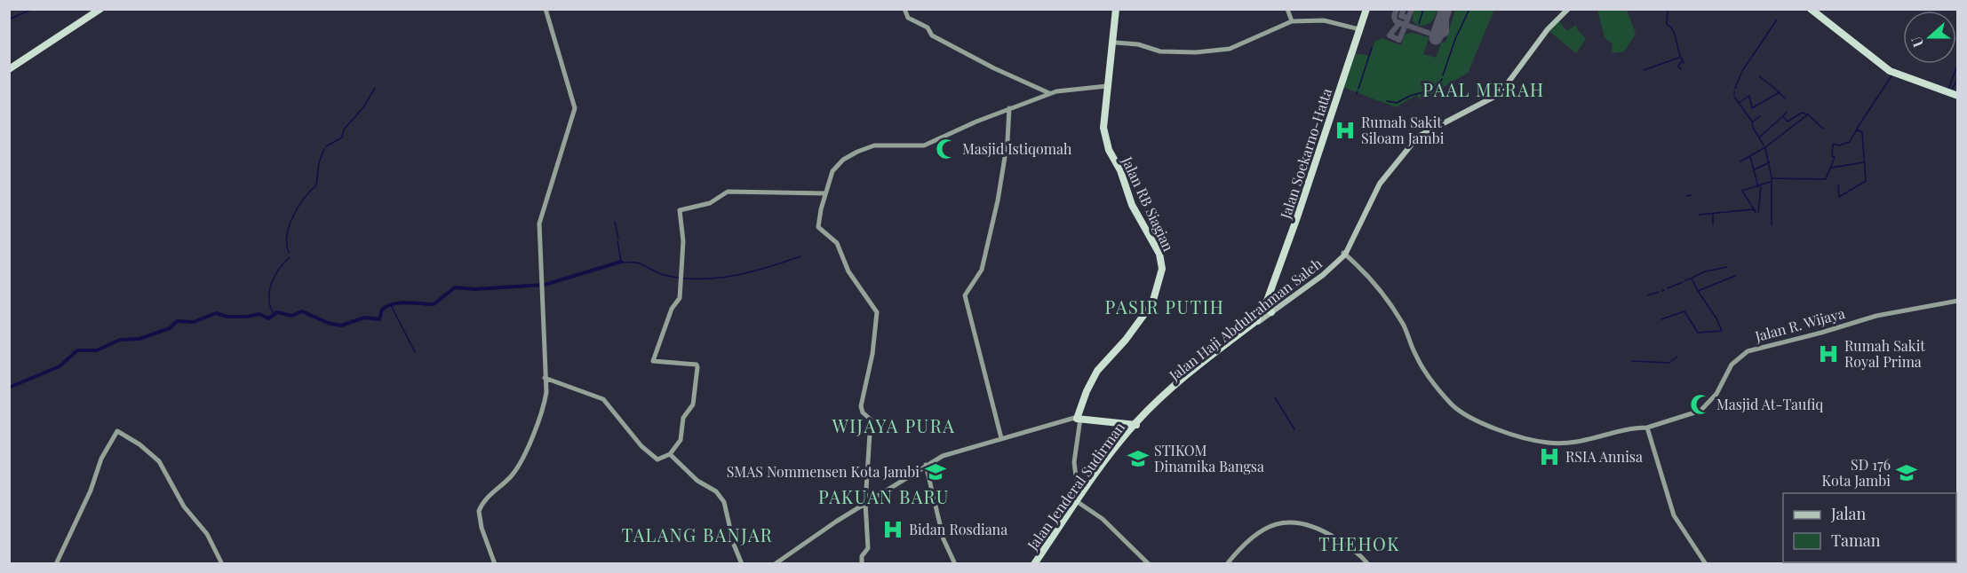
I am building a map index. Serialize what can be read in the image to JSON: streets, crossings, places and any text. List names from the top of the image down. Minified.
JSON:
{"streets":{"highway":["Jalan Soekarno-Hatta","Jalan RB Siagian","Jalan Haji Abdulrahman Saleh","Jalan Jenderal Sudirman"],"street":["Jalan R. Wijaya"]},"crossings":[["Jalan Soekarno-Hatta","Jalan Haji Abdulrahman Saleh"],["Jalan Haji Abdulrahman Saleh","Jalan R. Wijaya"],["Jalan Haji Abdulrahman Saleh","Jalan Jenderal Sudirman"]],"districts":["PAAL MERAH","PASIR PUTIH","WIJAYA PURA","PAKUAN BARU","TALANG BANJAR","THEHOK"],"places":{"hospital":["Rumah Sakit Siloam Jambi","Rumah Sakit Royal Prima","RSIA Annisa","Bidan Rosdiana"],"mosque":["Masjid Istiqomah","Masjid At-Taufiq"],"school or university":["STIKOM Dinamika Bangsa","SMAS Nommensen Kota Jambi","SD 176 Kota Jambi"]},"legend":["Jalan","Taman"],"north":"left"}
